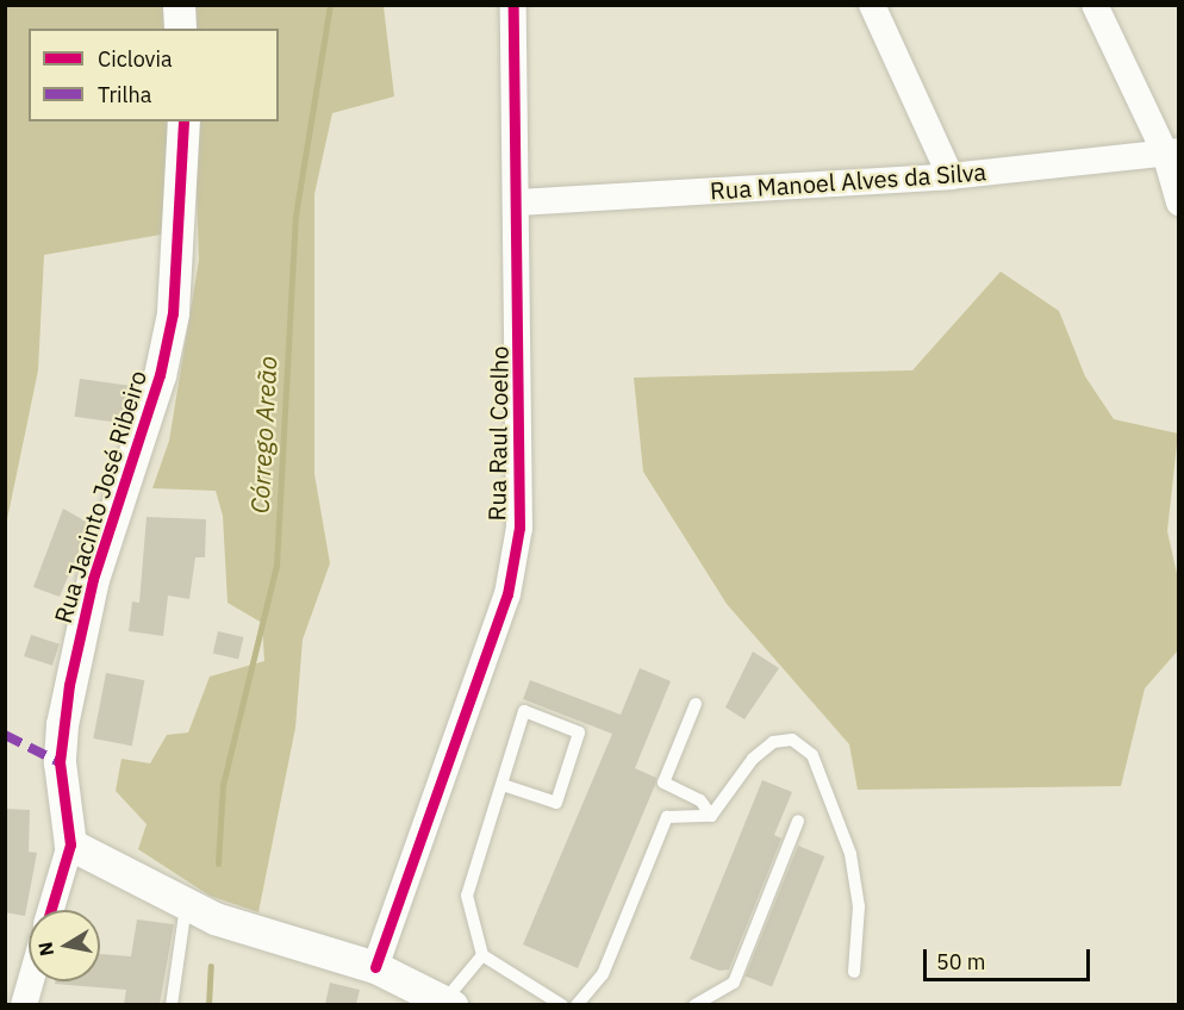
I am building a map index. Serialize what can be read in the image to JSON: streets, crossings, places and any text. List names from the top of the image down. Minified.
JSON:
{"streets":{"street":["Rua Manoel Alves da Silva","Rua Raul Coelho","Rua Jacinto José Ribeiro"]},"crossings":[["Rua Manoel Alves da Silva","Rua Raul Coelho"]],"water":["Córrego Areão"],"legend":["Ciclovia","Trilha"],"scale_bar":"50 m","north":"left"}
